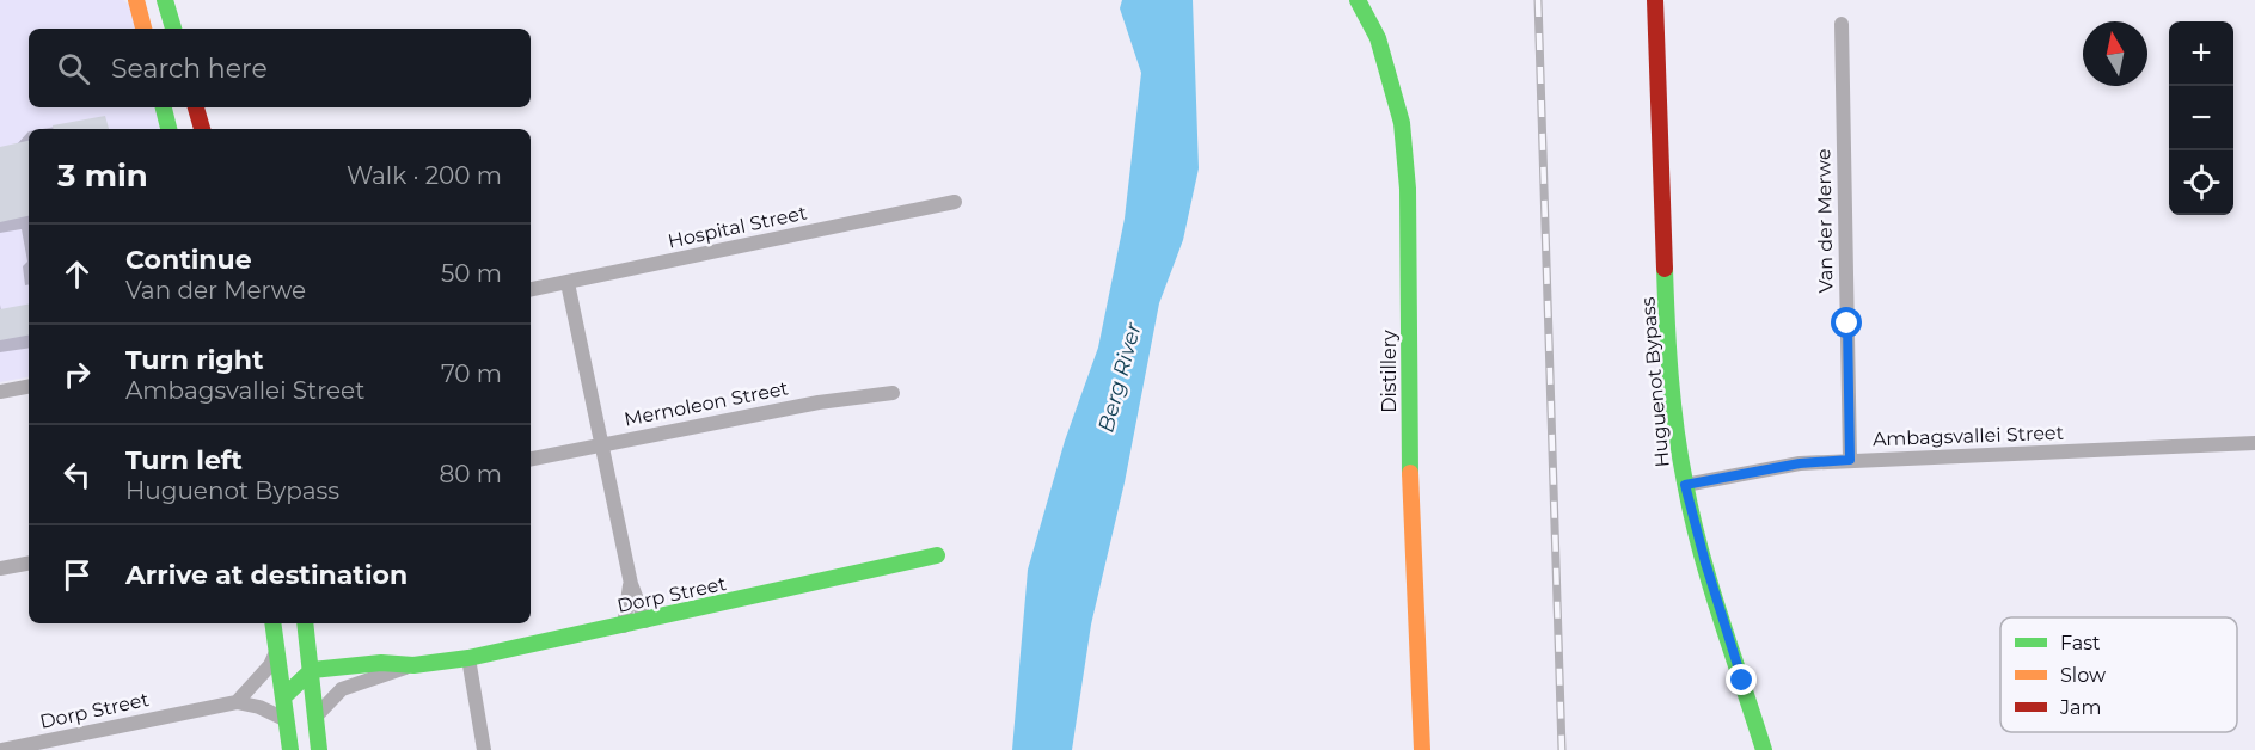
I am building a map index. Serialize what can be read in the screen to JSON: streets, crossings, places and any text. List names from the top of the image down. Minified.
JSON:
{"streets":{"street":["Van der Merwe","Hospital Street","Distillery","Huguenot Bypass","Mernoleon Street","Ambagsvallei Street","Dorp Street"]},"crossings":[["Van der Merwe","Ambagsvallei Street"],["Huguenot Bypass","Ambagsvallei Street"]],"water":["Berg River"],"legend":["Fast","Slow","Jam"],"north":"top","page":{"map_buttons":["+","−"],"search":"Search here","heading":["3 min","Walk · 200 m"],"list":[["Continue","Van der Merwe","50 m"],["Turn right","Ambagsvallei Street","70 m"],["Turn left","Huguenot Bypass","80 m"],"Arrive at destination"]}}
